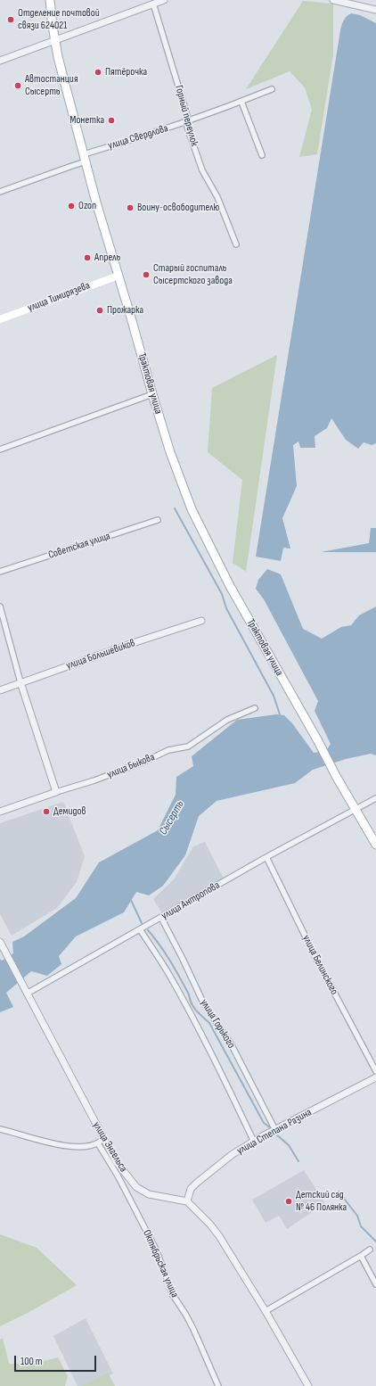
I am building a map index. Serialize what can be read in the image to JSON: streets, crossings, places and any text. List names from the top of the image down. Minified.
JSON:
{"streets":{"main road":["улица Тимирязева","Трактовая улица"],"street":["Горный переулок","улица Свердлова","Советская улица","улица Большевиков","улица Быкова","улица Антропова","улица Белинского","улица Горького","улица Степана Разина","улица Энгельса","Октябрьская улица"]},"crossings":[["Горный переулок","улица Свердлова"],["улица Свердлова","Трактовая улица"],["улица Тимирязева","Трактовая улица"],["Трактовая улица","улица Антропова"],["улица Антропова","улица Белинского"],["улица Антропова","улица Горького"],["улица Антропова","улица Энгельса"],["улица Горького","улица Степана Разина"],["улица Степана Разина","улица Энгельса"],["улица Энгельса","Октябрьская улица"]],"water":["Сысерть"],"places":["Отделение почтовой связи 624021","Пятёрочка","Автостанция Сысерть","Монетка","Ozon","Воину-освободителю","Апрель","Старый госпиталь Сысертского завода","Прожарка","Демидов","Детский сад № 46 Полянка"],"scale_bar":"100 m"}
